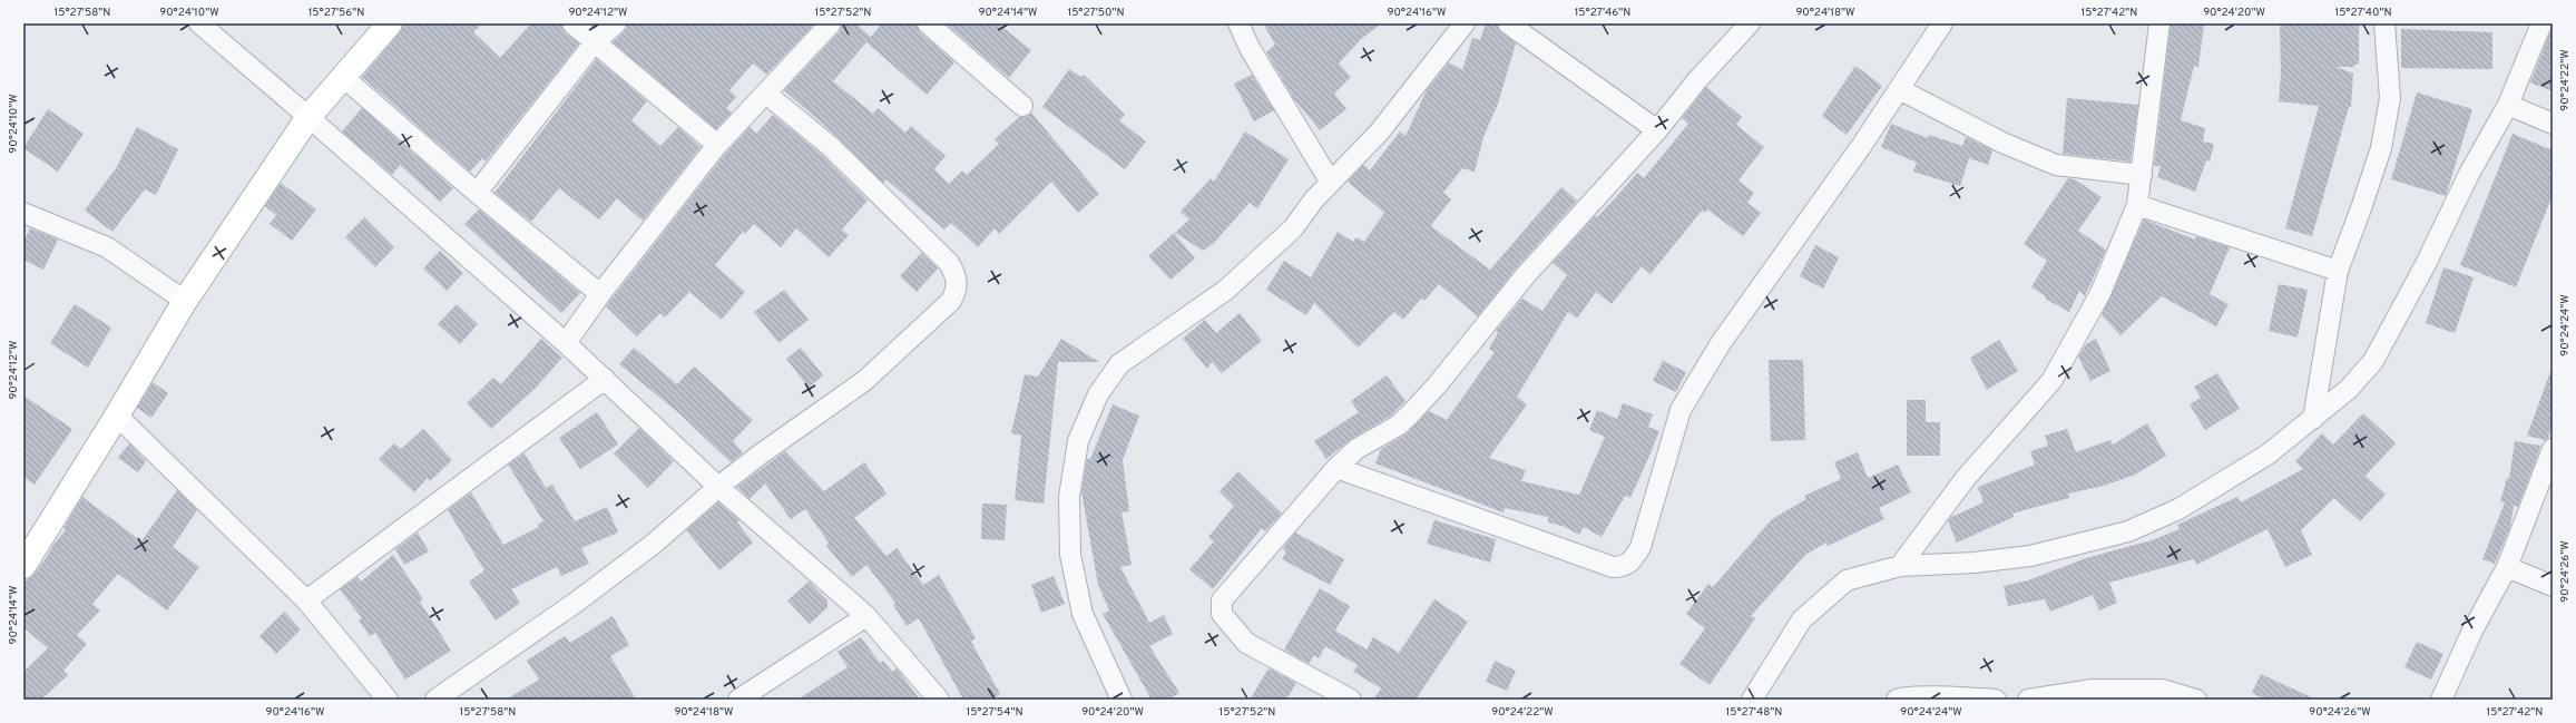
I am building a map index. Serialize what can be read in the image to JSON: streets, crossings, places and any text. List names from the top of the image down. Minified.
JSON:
{"coordinates":["15°27'58\"N","90°24'10\"W","15°27'56\"N","90°24'12\"W","15°27'52\"N","90°24'14\"W","15°27'50\"N","90°24'16\"W","15°27'46\"N","90°24'18\"W","15°27'42\"N","90°24'20\"W","15°27'40\"N","90°24'22\"W","90°24'24\"W","90°24'26\"W","15°27'54\"N","15°27'48\"N"]}
